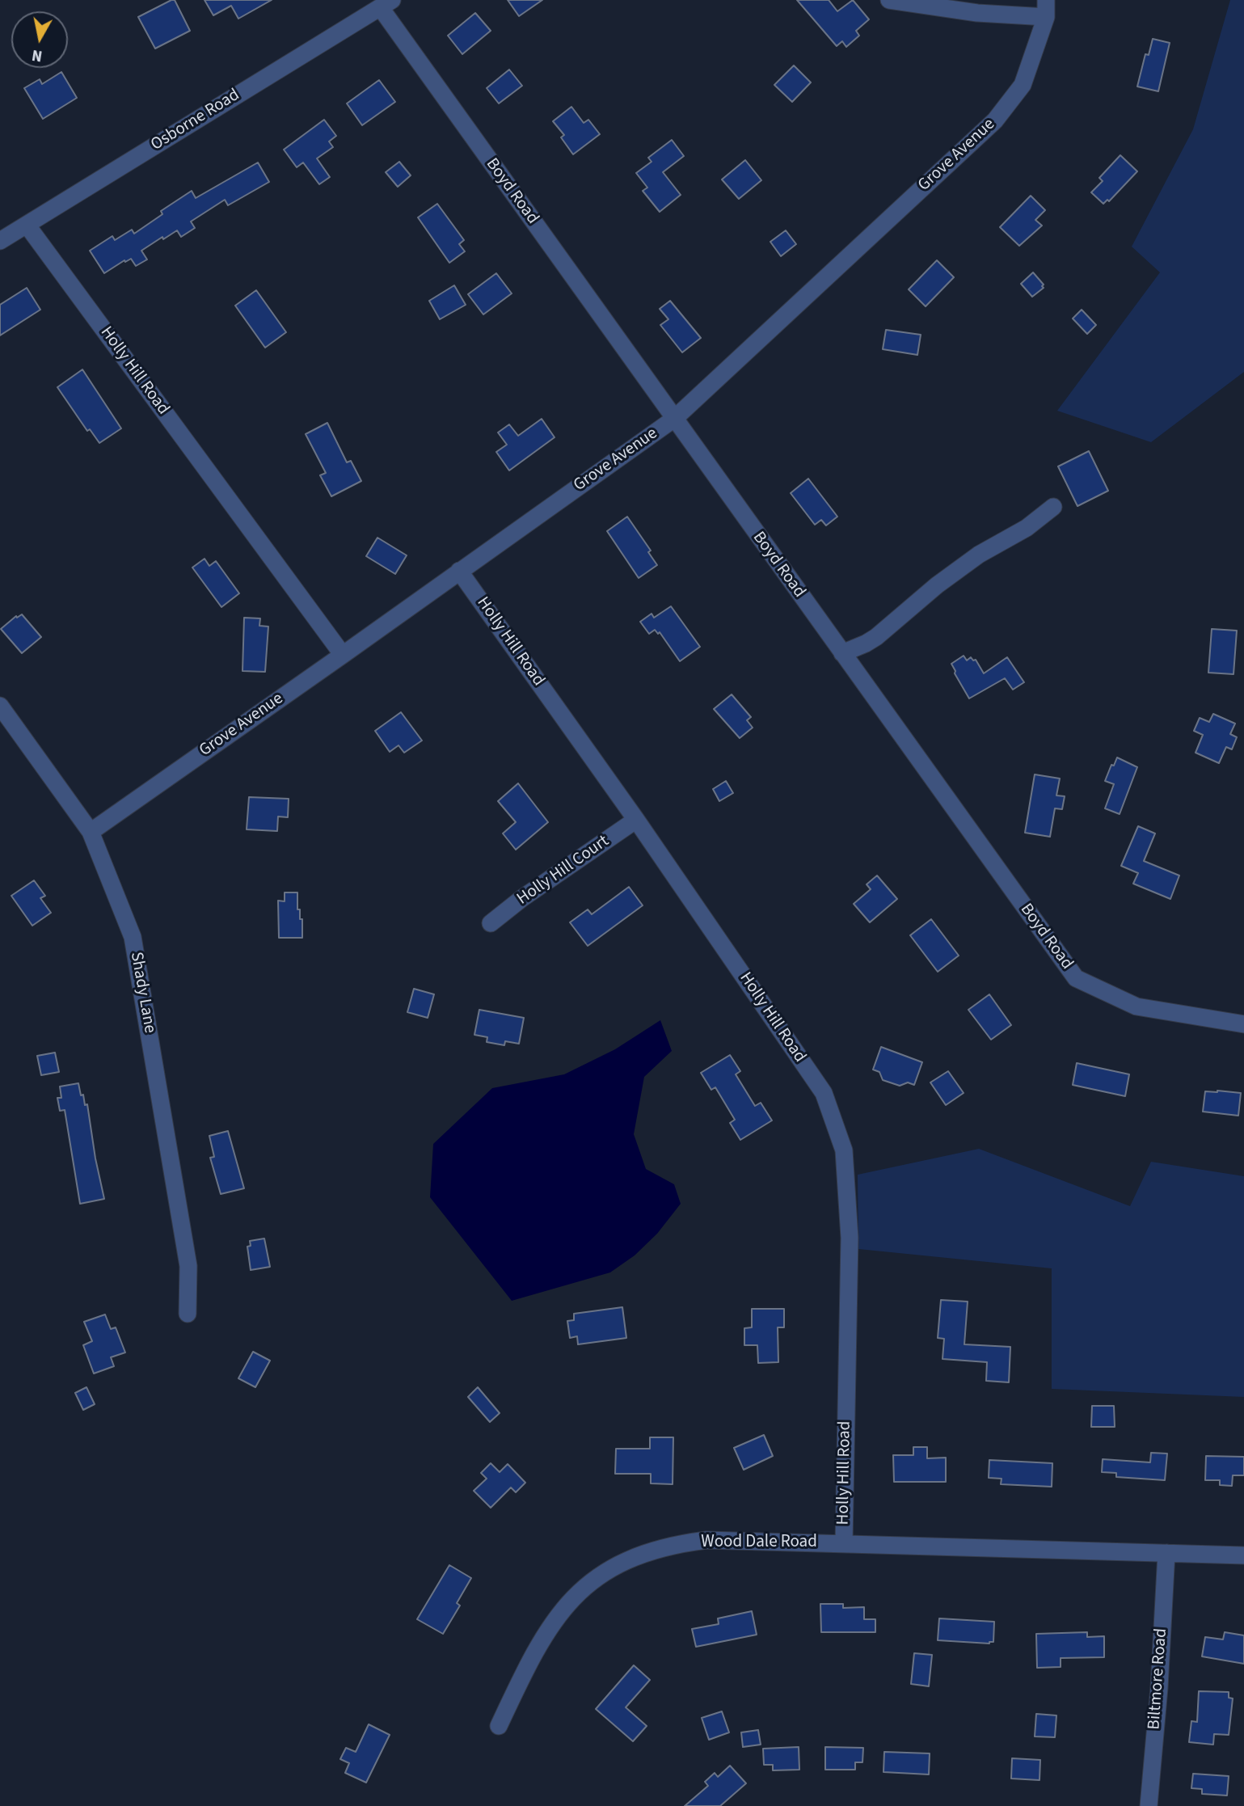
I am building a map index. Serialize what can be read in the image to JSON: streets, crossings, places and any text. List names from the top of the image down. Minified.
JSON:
{"streets":{"street":["Osborne Road","Grove Avenue","Boyd Road","Holly Hill Road","Holly Hill Court","Shady Lane","Wood Dale Road","Biltmore Road"]},"crossings":[["Osborne Road","Boyd Road"],["Osborne Road","Holly Hill Road"],["Grove Avenue","Boyd Road"],["Grove Avenue","Holly Hill Road"],["Grove Avenue","Shady Lane"],["Holly Hill Road","Holly Hill Court"],["Holly Hill Road","Wood Dale Road"],["Wood Dale Road","Biltmore Road"]],"north":"bottom"}
